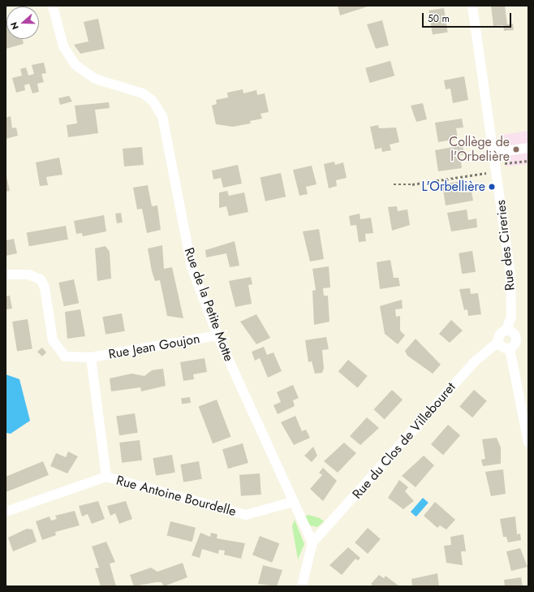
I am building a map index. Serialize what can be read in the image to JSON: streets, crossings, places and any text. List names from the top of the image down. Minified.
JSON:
{"streets":{"street":["Rue des Cireries","Rue de la Petite Motte","Rue Jean Goujon","Rue du Clos de Villebouret","Rue Antoine Bourdelle"]},"crossings":[["Rue des Cireries","Rue du Clos de Villebouret"],["Rue de la Petite Motte","Rue Jean Goujon"],["Rue de la Petite Motte","Rue du Clos de Villebouret"],["Rue de la Petite Motte","Rue Antoine Bourdelle"]],"places":["Collège de l'Orbelière","L'Orbellière"],"scale_bar":"50 m","north":"left"}
